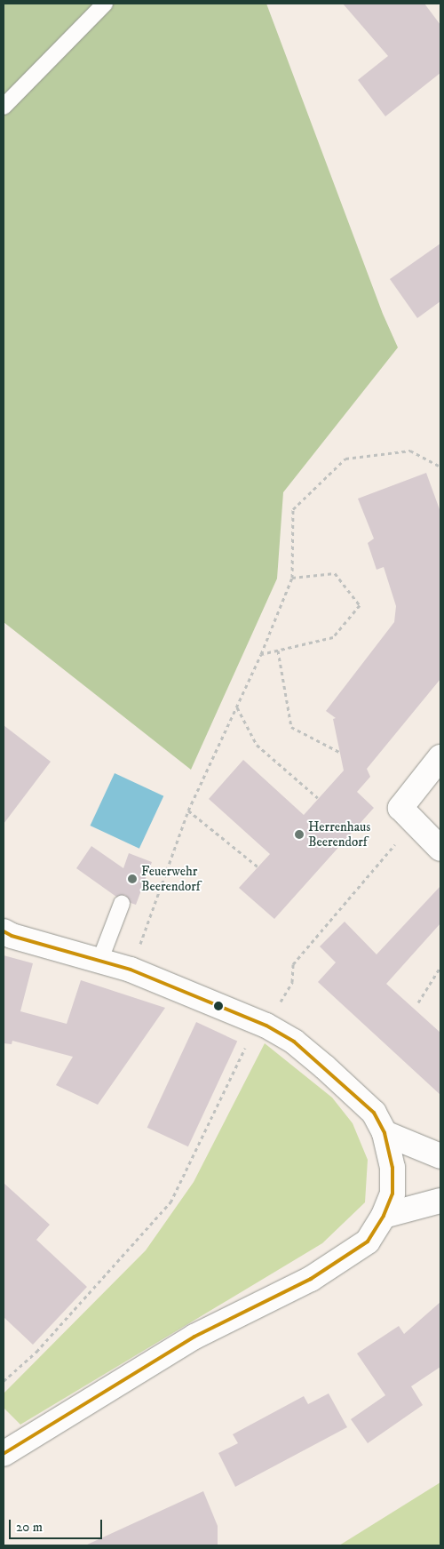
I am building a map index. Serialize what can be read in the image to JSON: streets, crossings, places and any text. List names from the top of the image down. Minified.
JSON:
{"places":["Herrenhaus Beerendorf","Feuerwehr Beerendorf"],"scale_bar":"20 m"}
